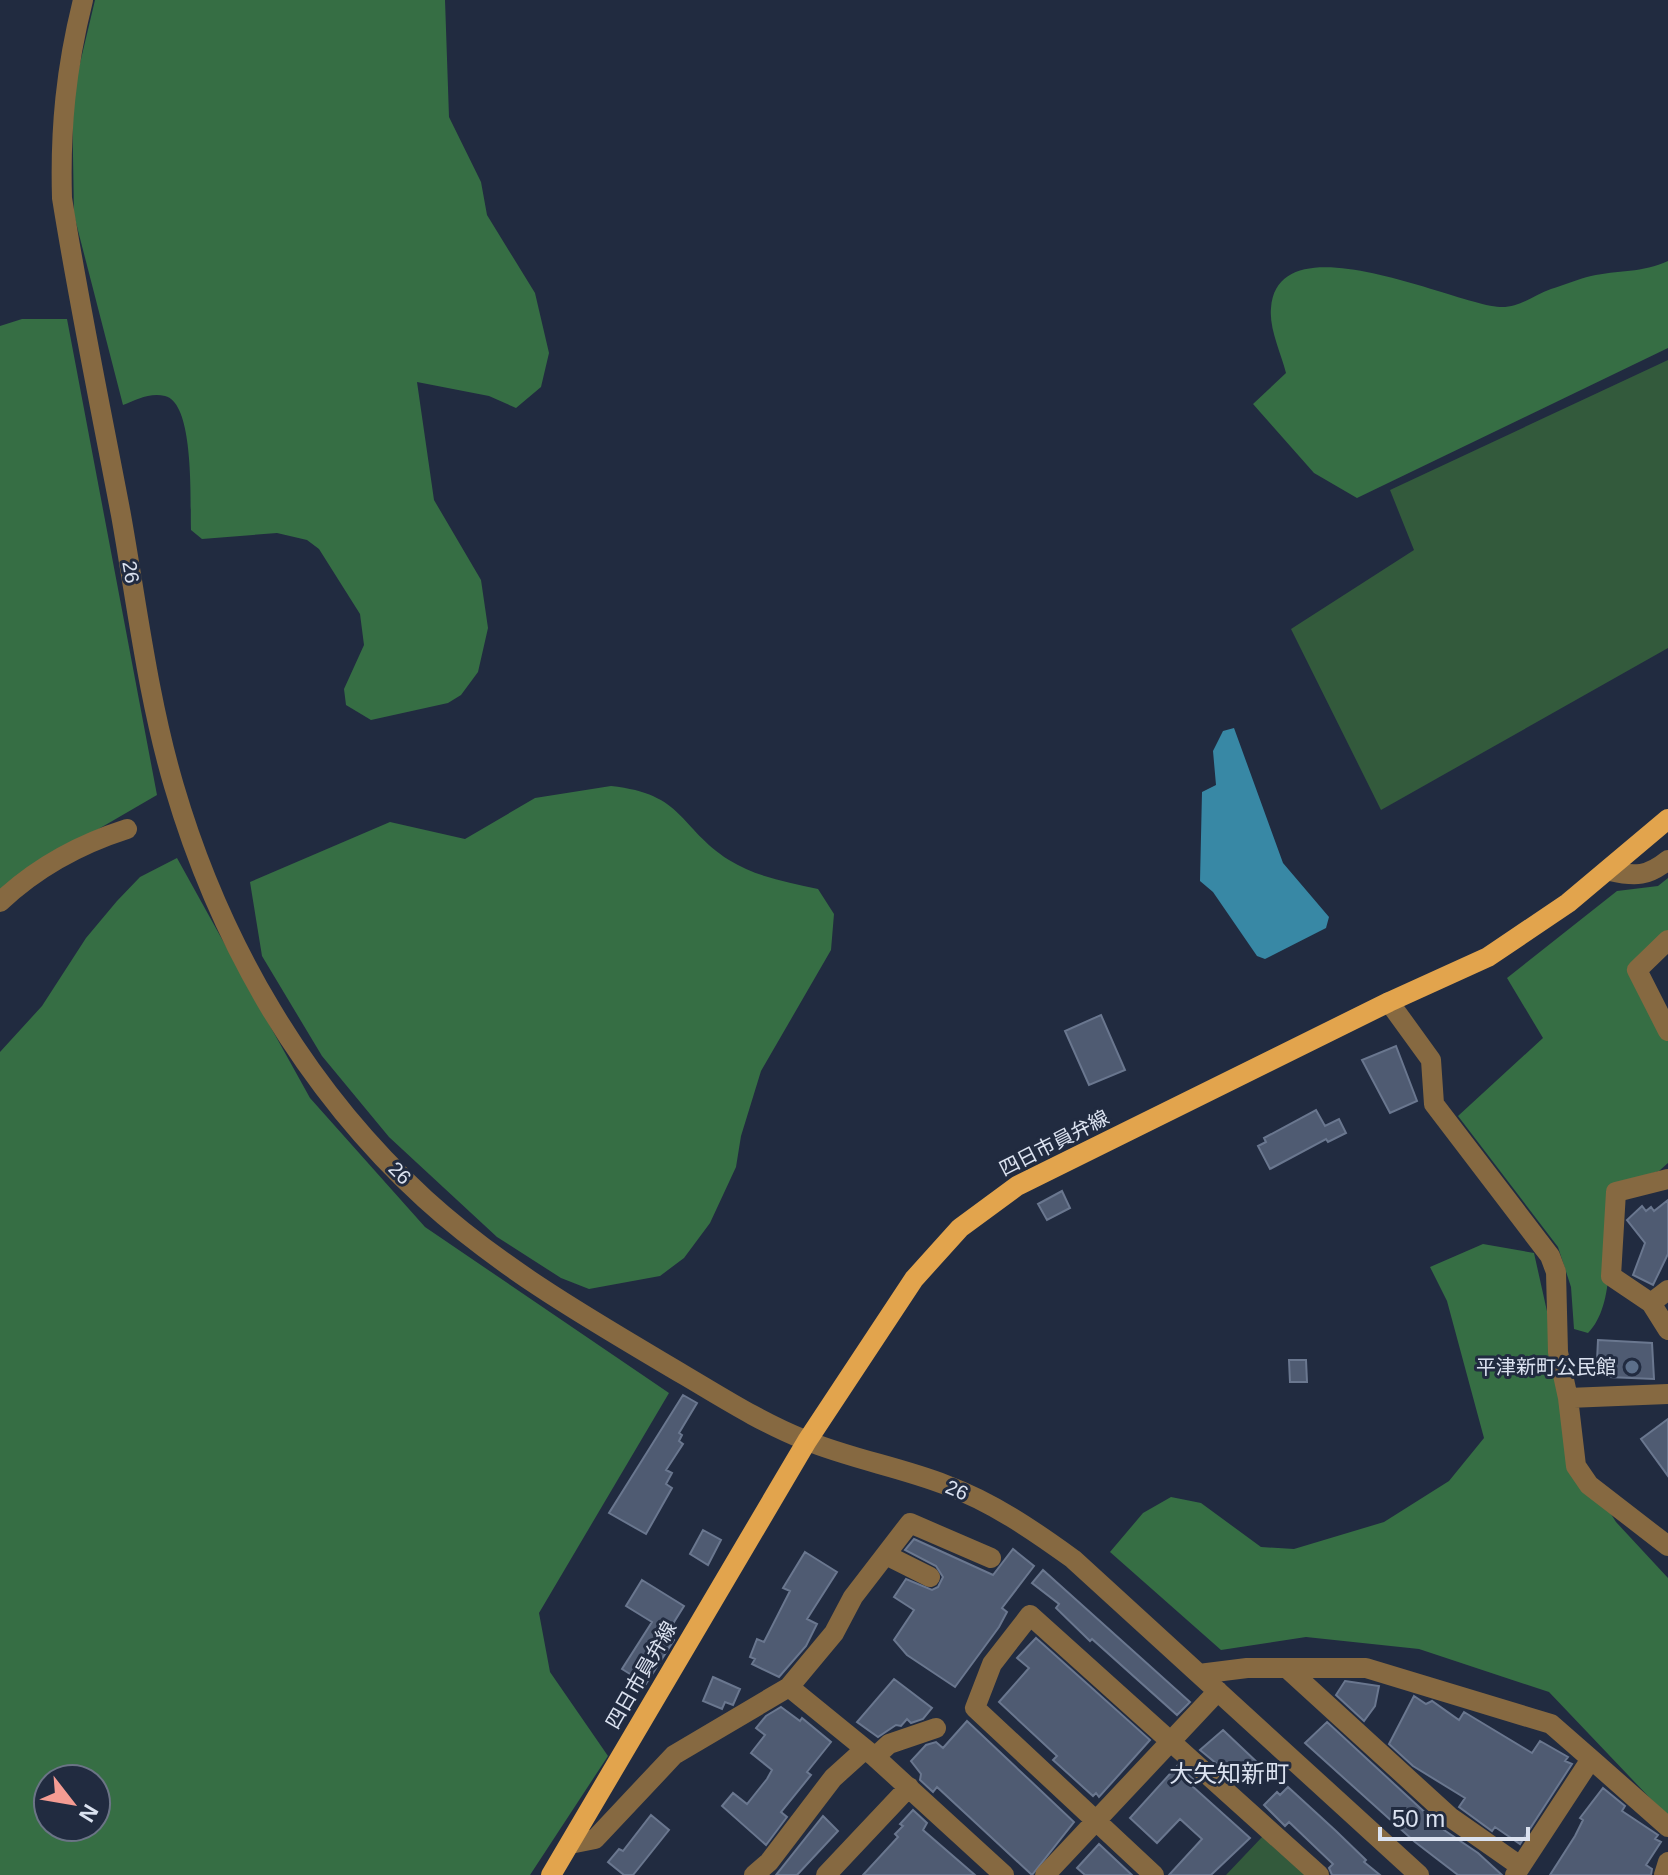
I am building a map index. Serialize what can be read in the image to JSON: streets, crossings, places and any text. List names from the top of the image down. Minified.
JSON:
{"streets":{"main road":["四日市員弁線"],"street":["26"]},"crossings":[["26","四日市員弁線"]],"districts":["大矢知新町"],"places":["平津新町公民館"],"scale_bar":"50 m","north":"bottom right"}
